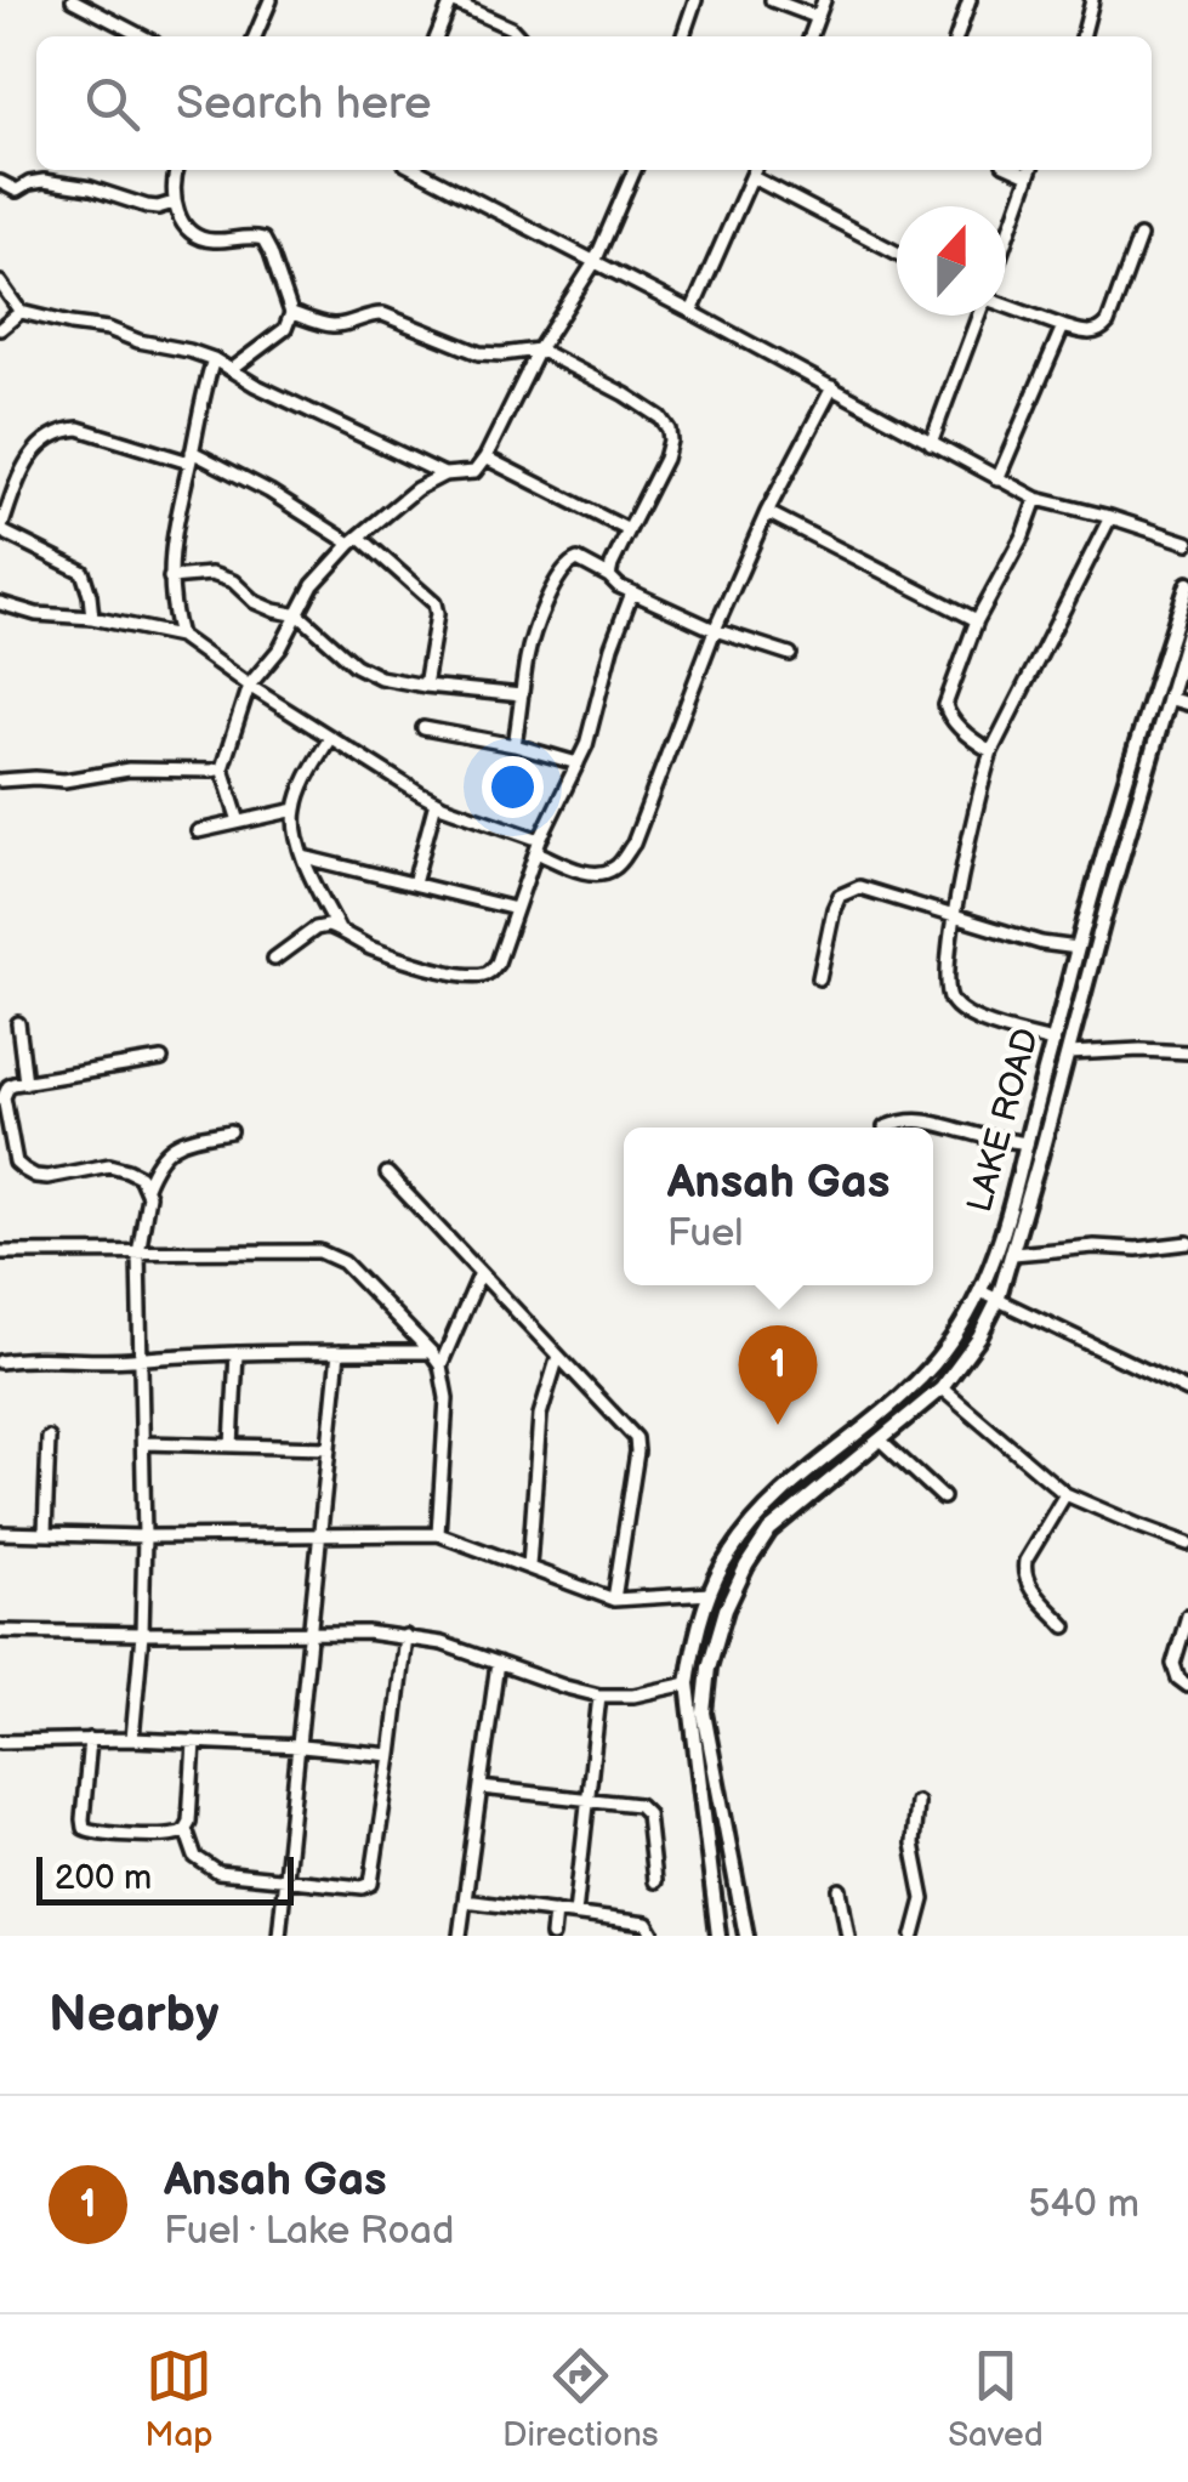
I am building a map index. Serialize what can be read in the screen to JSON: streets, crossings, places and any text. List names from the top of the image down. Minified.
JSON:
{"streets":{"main road":["LAKE ROAD"]},"scale_bar":"200 m","north":"top","page":{"search":"Search here","popup":["Ansah Gas","Fuel"],"pins":"1","scale":"200 m","heading":"Nearby","list":[{"mark":"1","name":"Ansah Gas","note":"Fuel · Lake Road","value":"540 m"}],"nav":["Map","Directions","Saved"]}}
